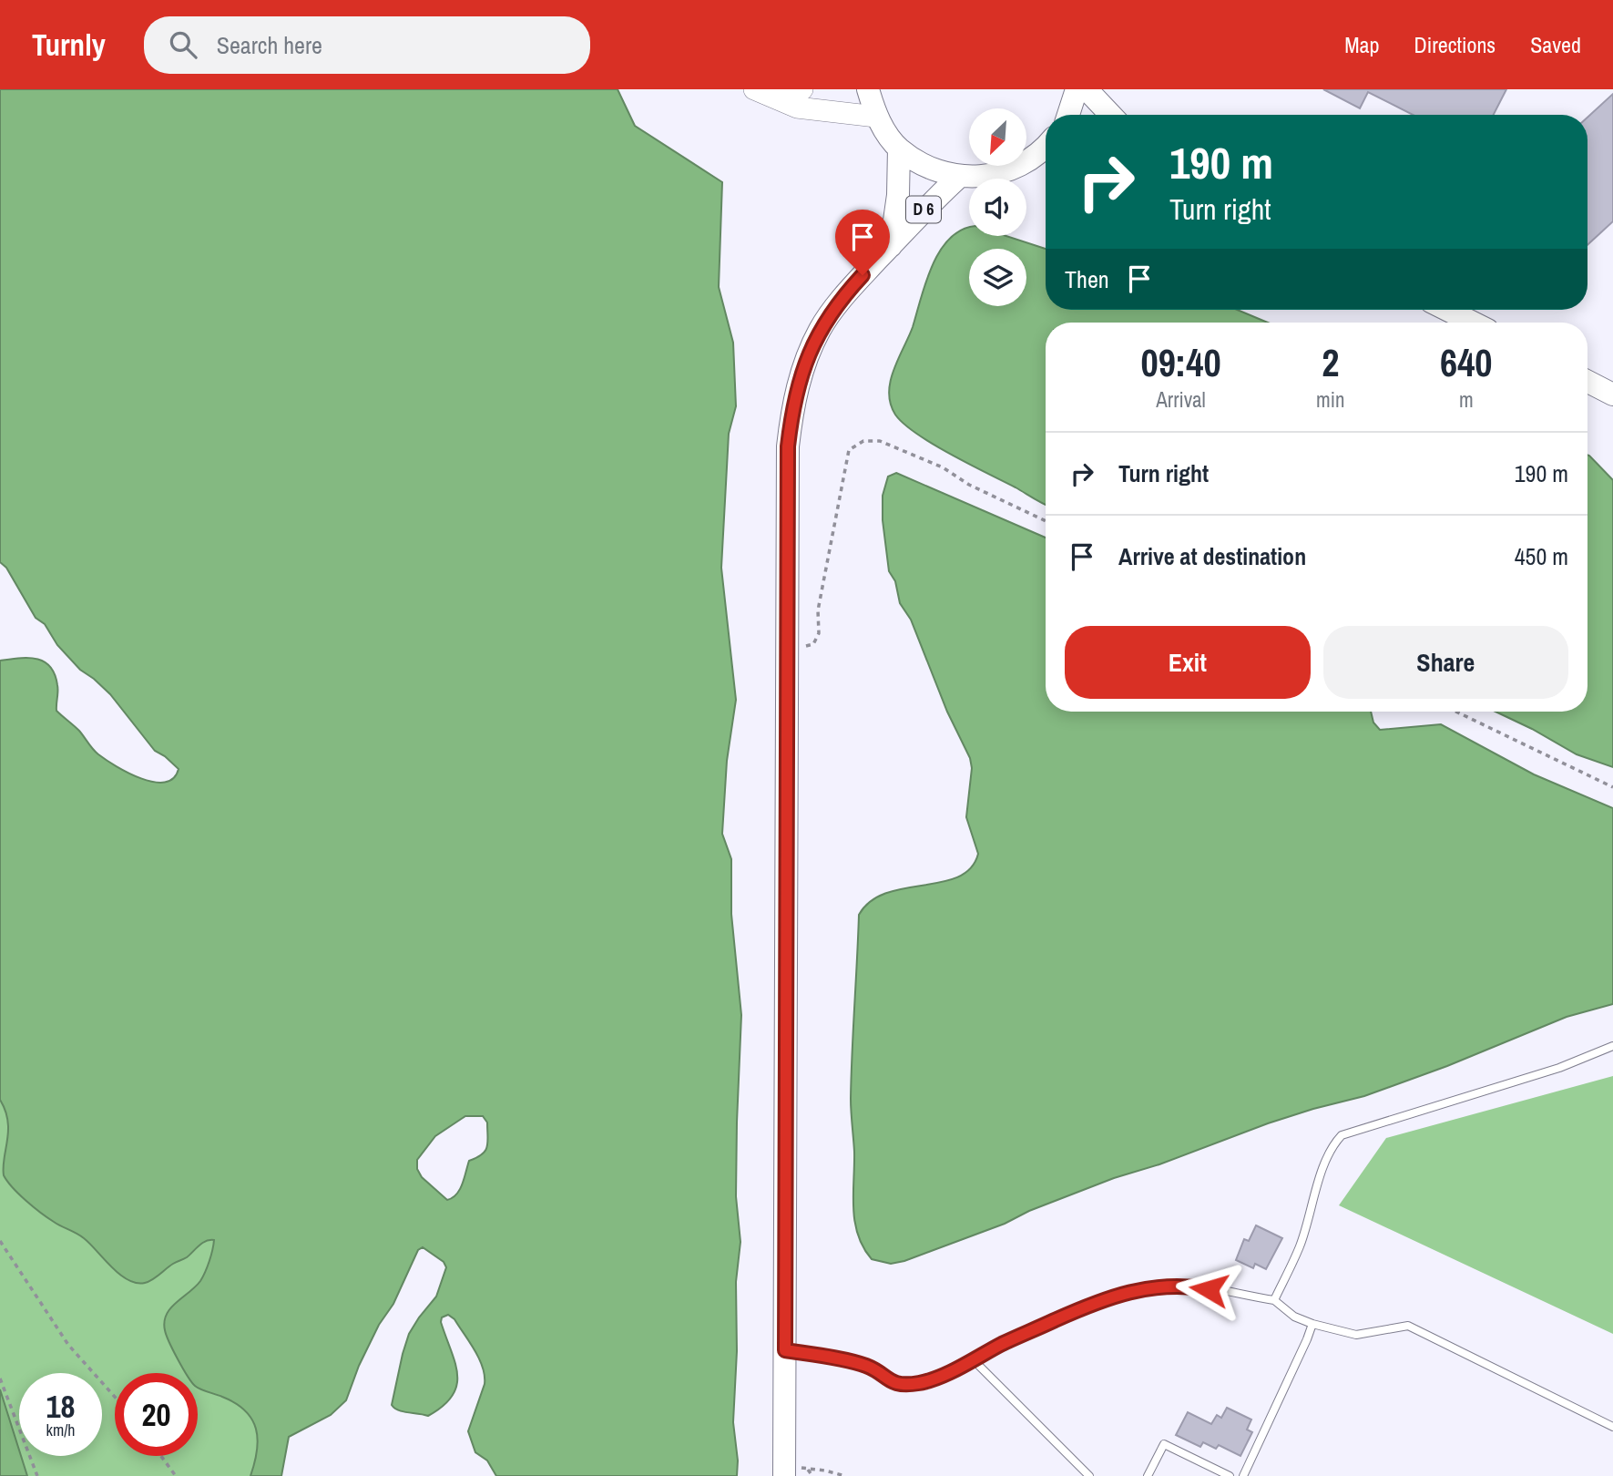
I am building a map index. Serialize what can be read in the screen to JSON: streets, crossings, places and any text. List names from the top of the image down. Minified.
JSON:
{"streets":{"main road":["D 6"]},"north":"bottom left","page":{"header":"Turnly","search":"Search here","nav":["Map","Directions","Saved"],"turn":["190 m","Turn right"],"then":"Then","eta":["09:40","Arrival","2","min","640","m"],"list":[{"name":"Turn right","value":"190 m"},{"name":"Arrive at destination","value":"450 m"}],"buttons":["Exit","Share"],"speed":"18 km/h","limit":"20"}}
